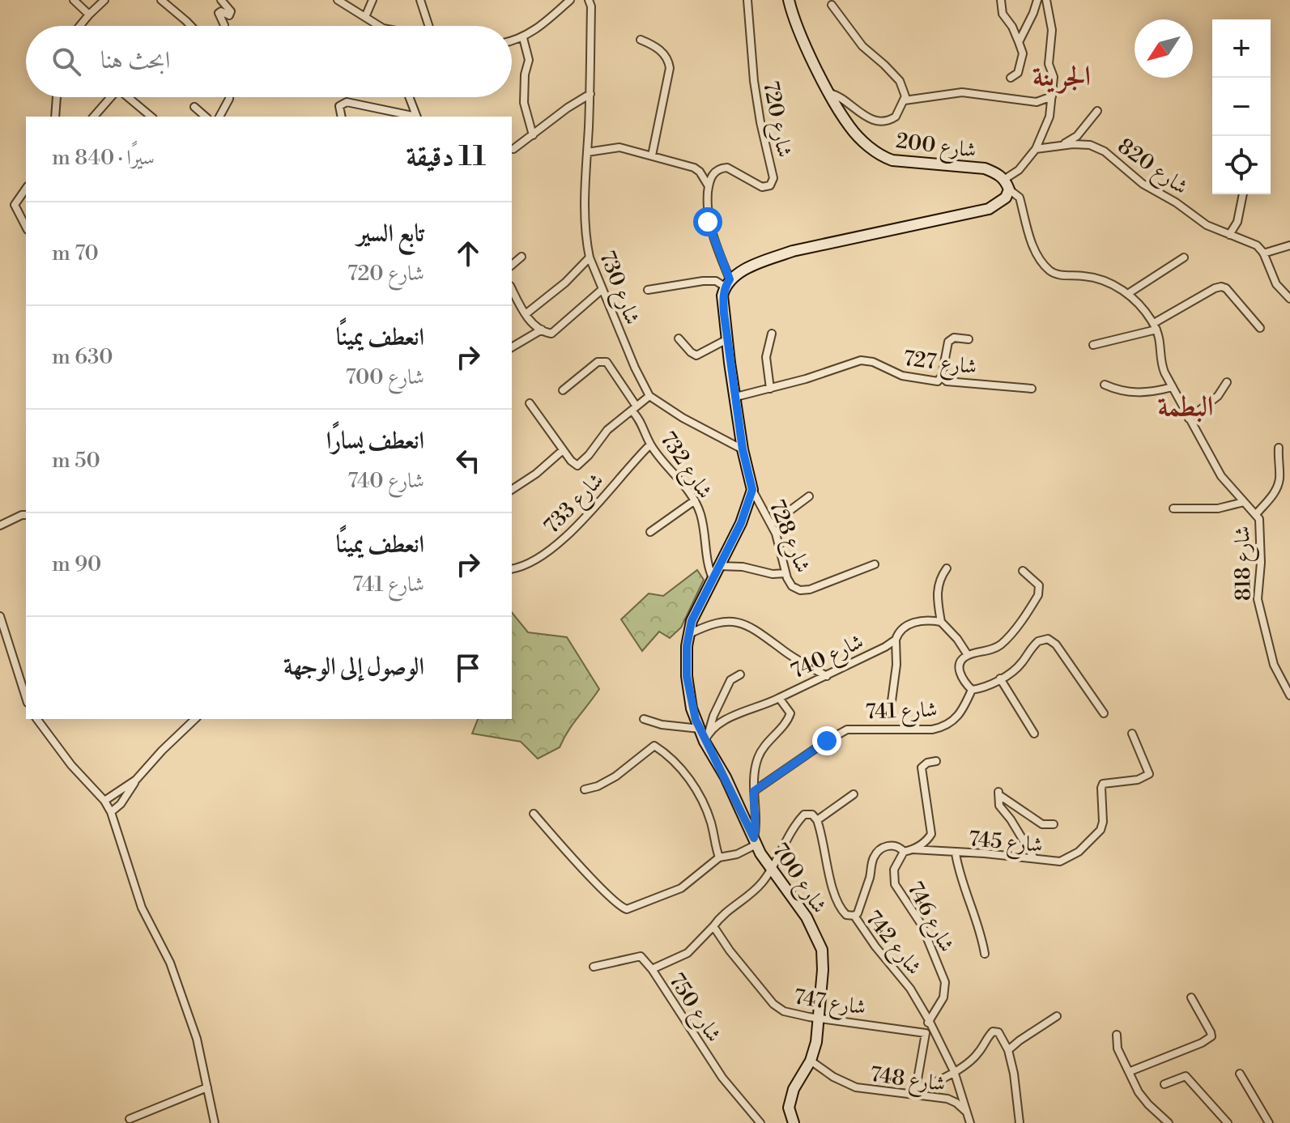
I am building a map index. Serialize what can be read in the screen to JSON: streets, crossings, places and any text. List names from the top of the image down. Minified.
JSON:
{"streets":{"main road":["شارع 200","شارع 700"],"street":["شارع 720","شارع 820","شارع 730","شارع 727","شارع 732","شارع 733","شارع 728","شارع 818","شارع 740","شارع 741","شارع 745","شارع 746","شارع 742","شارع 747","شارع 750","شارع 748"]},"crossings":[["شارع 200","شارع 818"],["شارع 732","شارع 733"],["شارع 732","شارع 700"],["شارع 728","شارع 700"],["شارع 740","شارع 741"],["شارع 740","شارع 700"],["شارع 745","شارع 746"],["شارع 700","شارع 747"],["شارع 700","شارع 748"],["شارع 746","شارع 742"],["شارع 746","شارع 747"],["شارع 742","شارع 748"],["شارع 747","شارع 750"]],"districts":["الجرينة","البطمة"],"north":"bottom left","page":{"map_buttons":["+","−"],"search":"ابحث هنا","heading":["11 دقيقة","سيرًا · 840 m"],"list":[["تابع السير","شارع 720","70 m"],["انعطف يمينًا","شارع 700","630 m"],["انعطف يسارًا","شارع 740","50 m"],["انعطف يمينًا","شارع 741","90 m"],"الوصول إلى الوجهة"]}}
